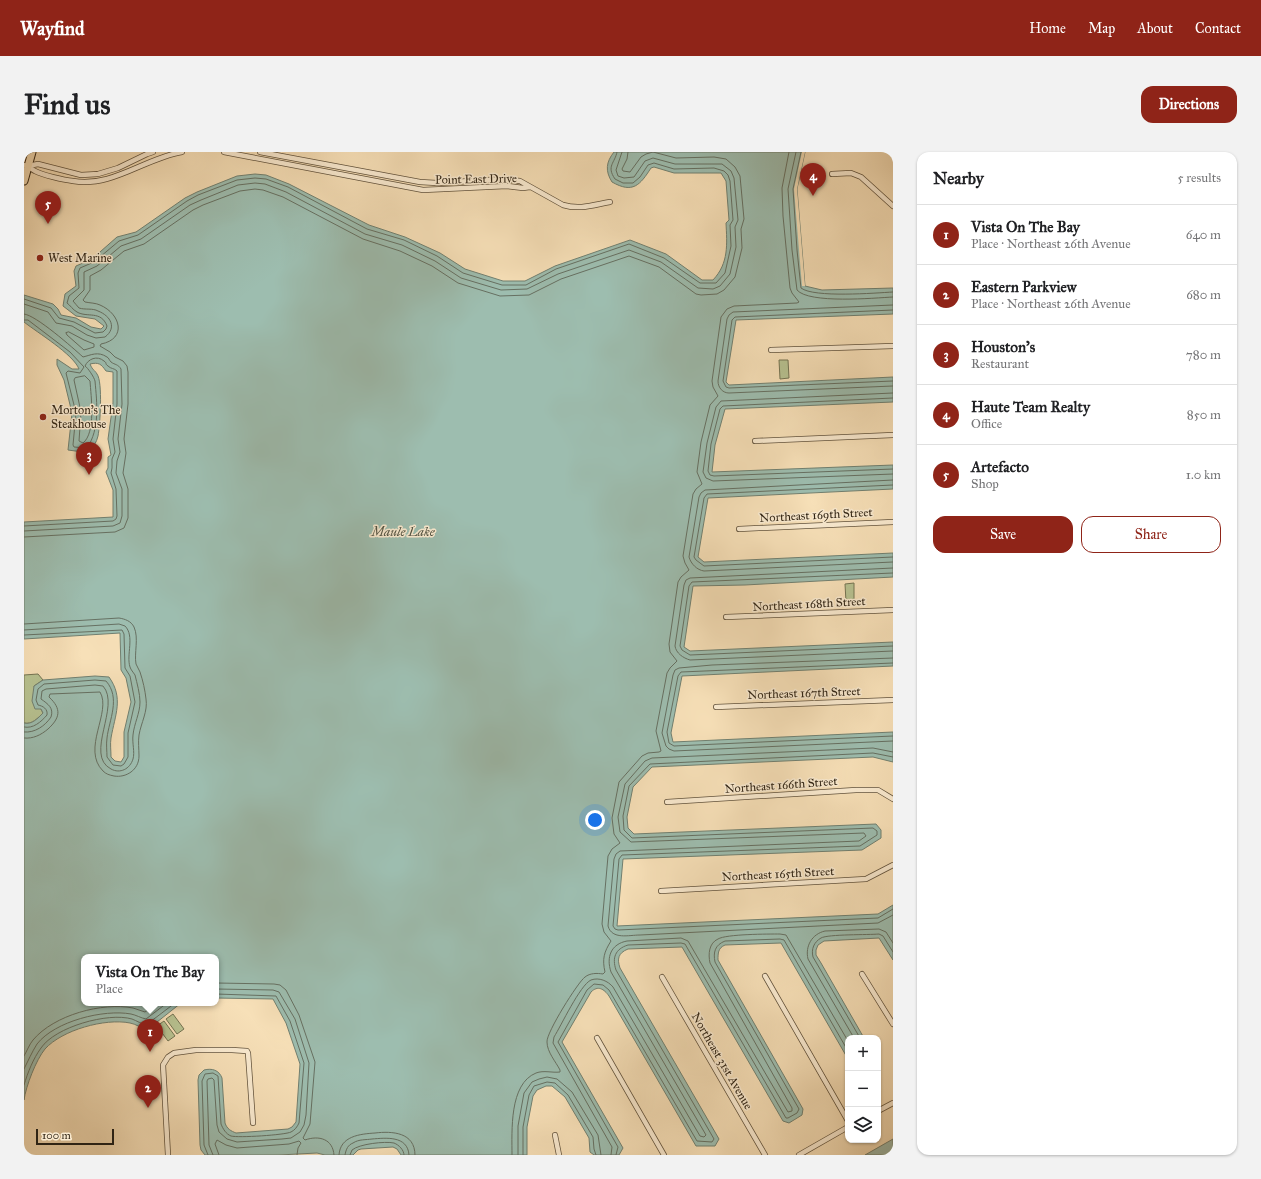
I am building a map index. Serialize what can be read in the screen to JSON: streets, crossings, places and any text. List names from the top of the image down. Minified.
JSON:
{"streets":{"street":["Point East Drive","Northeast 169th Street","Northeast 168th Street","Northeast 167th Street","Northeast 166th Street","Northeast 165th Street","Northeast 31st Avenue"]},"water":["Maule Lake"],"places":["West Marine","Morton's The Steakhouse"],"scale_bar":"100 m","page":{"header":"Wayfind","nav":["Home","Map","About","Contact"],"buttons":["Directions",["Save","Share"]],"title":"Find us","heading":["Nearby","5 results"],"pins":["4","5","3","1","2"],"list":[{"mark":"1","name":"Vista On The Bay","note":"Place · Northeast 26th Avenue","value":"640 m"},{"mark":"2","name":"Eastern Parkview","note":"Place · Northeast 26th Avenue","value":"680 m"},{"mark":"3","name":"Houston's","note":"Restaurant","value":"780 m"},{"mark":"4","name":"Haute Team Realty","note":"Office","value":"850 m"},{"mark":"5","name":"Artefacto","note":"Shop","value":"1.0 km"}],"popup":["Vista On The Bay","Place"],"map_buttons":["+","−"],"scale":"100 m"}}
